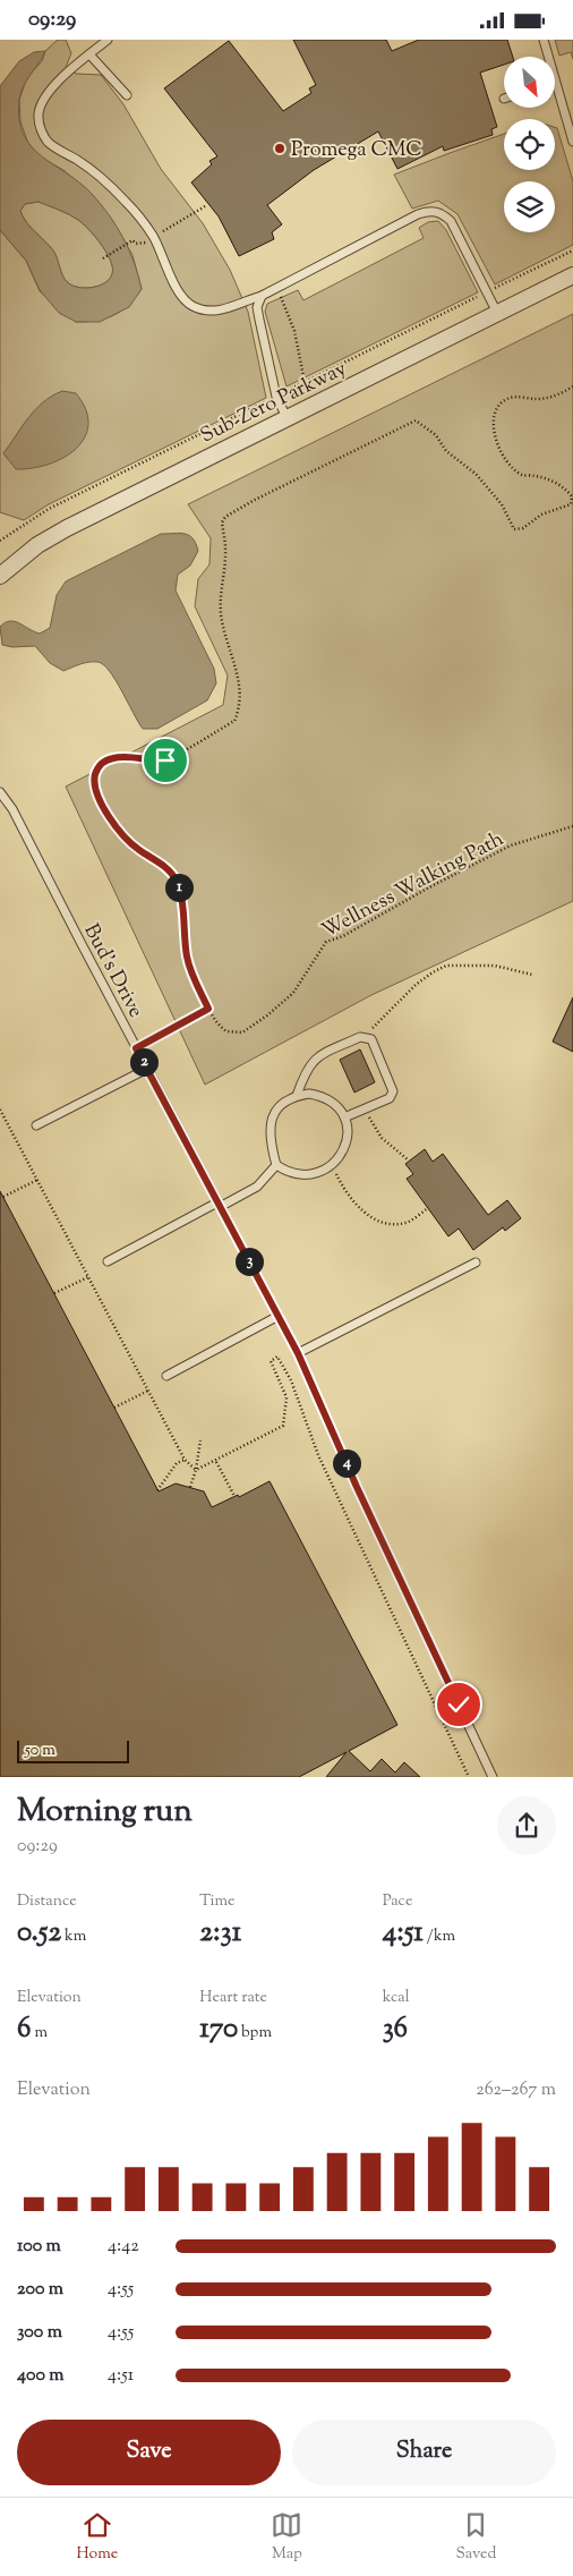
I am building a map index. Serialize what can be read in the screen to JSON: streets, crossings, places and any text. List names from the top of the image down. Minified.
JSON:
{"streets":{"street":["Sub-Zero Parkway"],"lane":["Bud's Drive"],"path":["Wellness Walking Path"]},"places":["Promega CMC"],"scale_bar":"50 m","north":"bottom right","page":{"status":"09:29","pins":["1","2","3","4"],"scale":"50 m","heading":["Morning run","09:29"],"stats":[["Distance","0.52 km"],["Time","2:31"],["Pace","4:51 /km"],["Elevation","6 m"],["Heart rate","170 bpm"],["kcal","36"]],"chart":["Elevation","262–267 m"],"list":[{"name":"100 m","note":"4:42"},{"name":"200 m","note":"4:55"},{"name":"300 m","note":"4:55"},{"name":"400 m","note":"4:51"}],"buttons":["Save","Share"],"tabs":["Home","Map","Saved"]}}
